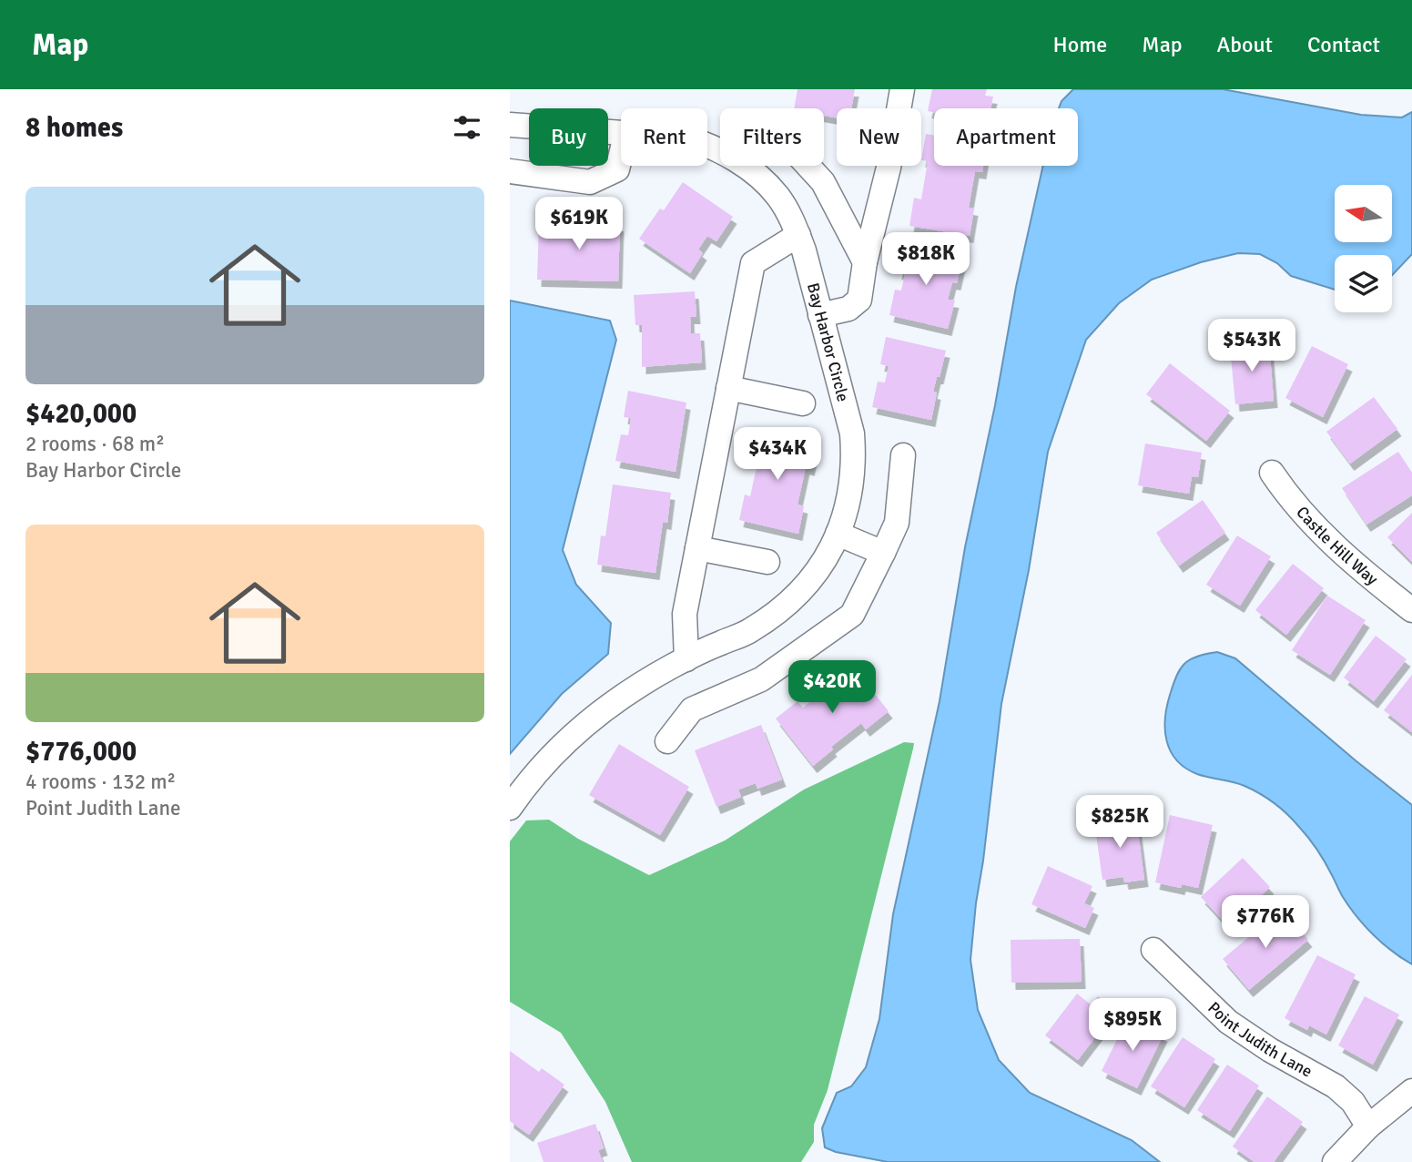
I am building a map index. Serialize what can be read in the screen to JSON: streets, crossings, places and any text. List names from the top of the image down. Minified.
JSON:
{"streets":{"street":["Bay Harbor Circle","Castle Hill Way","Point Judith Lane"]},"north":"left","page":{"header":"Map","nav":["Home","Map","About","Contact"],"heading":"8 homes","chip":["Buy","Rent","Filters","New","Apartment"],"list":[{"name":"$420,000","note":"2 rooms · 68 m² · Bay Harbor Circle"},{"name":"$776,000","note":"4 rooms · 132 m² · Point Judith Lane"}],"price":["$619K","$818K","$543K","$434K","$420K","$825K","$776K","$895K"]}}
